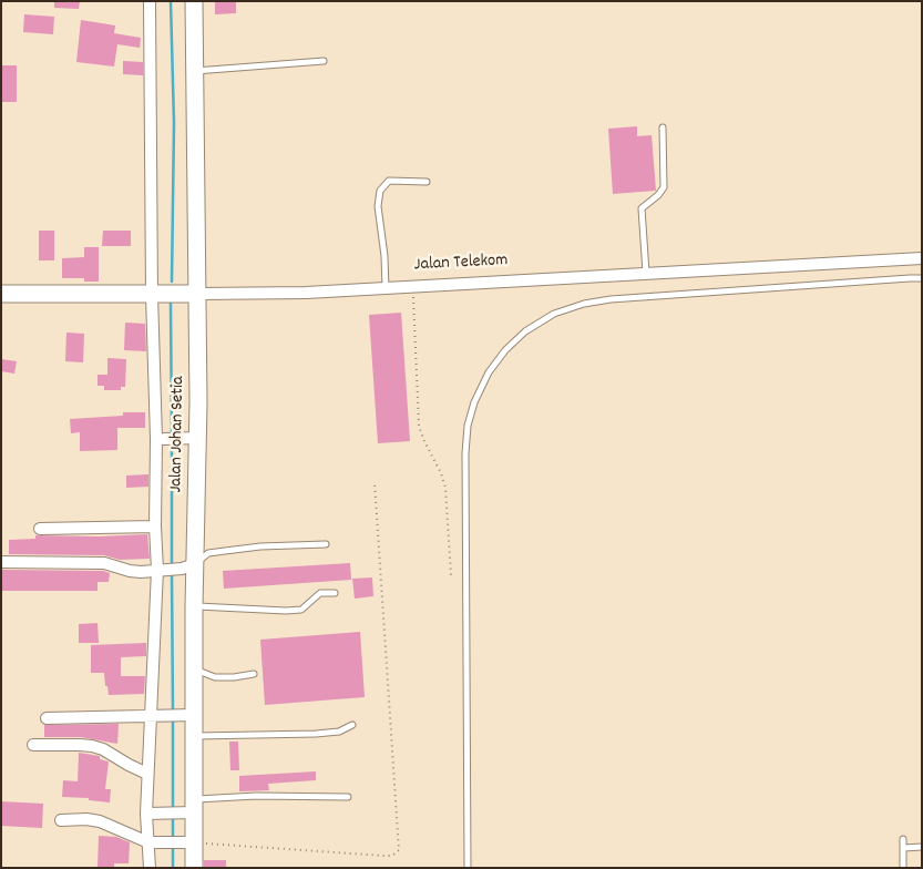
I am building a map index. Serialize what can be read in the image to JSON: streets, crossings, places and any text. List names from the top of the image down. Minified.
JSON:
{"streets":{"main road":["Jalan Telekom","Jalan Johan Setia"]},"crossings":[["Jalan Telekom","Jalan Johan Setia"]]}
